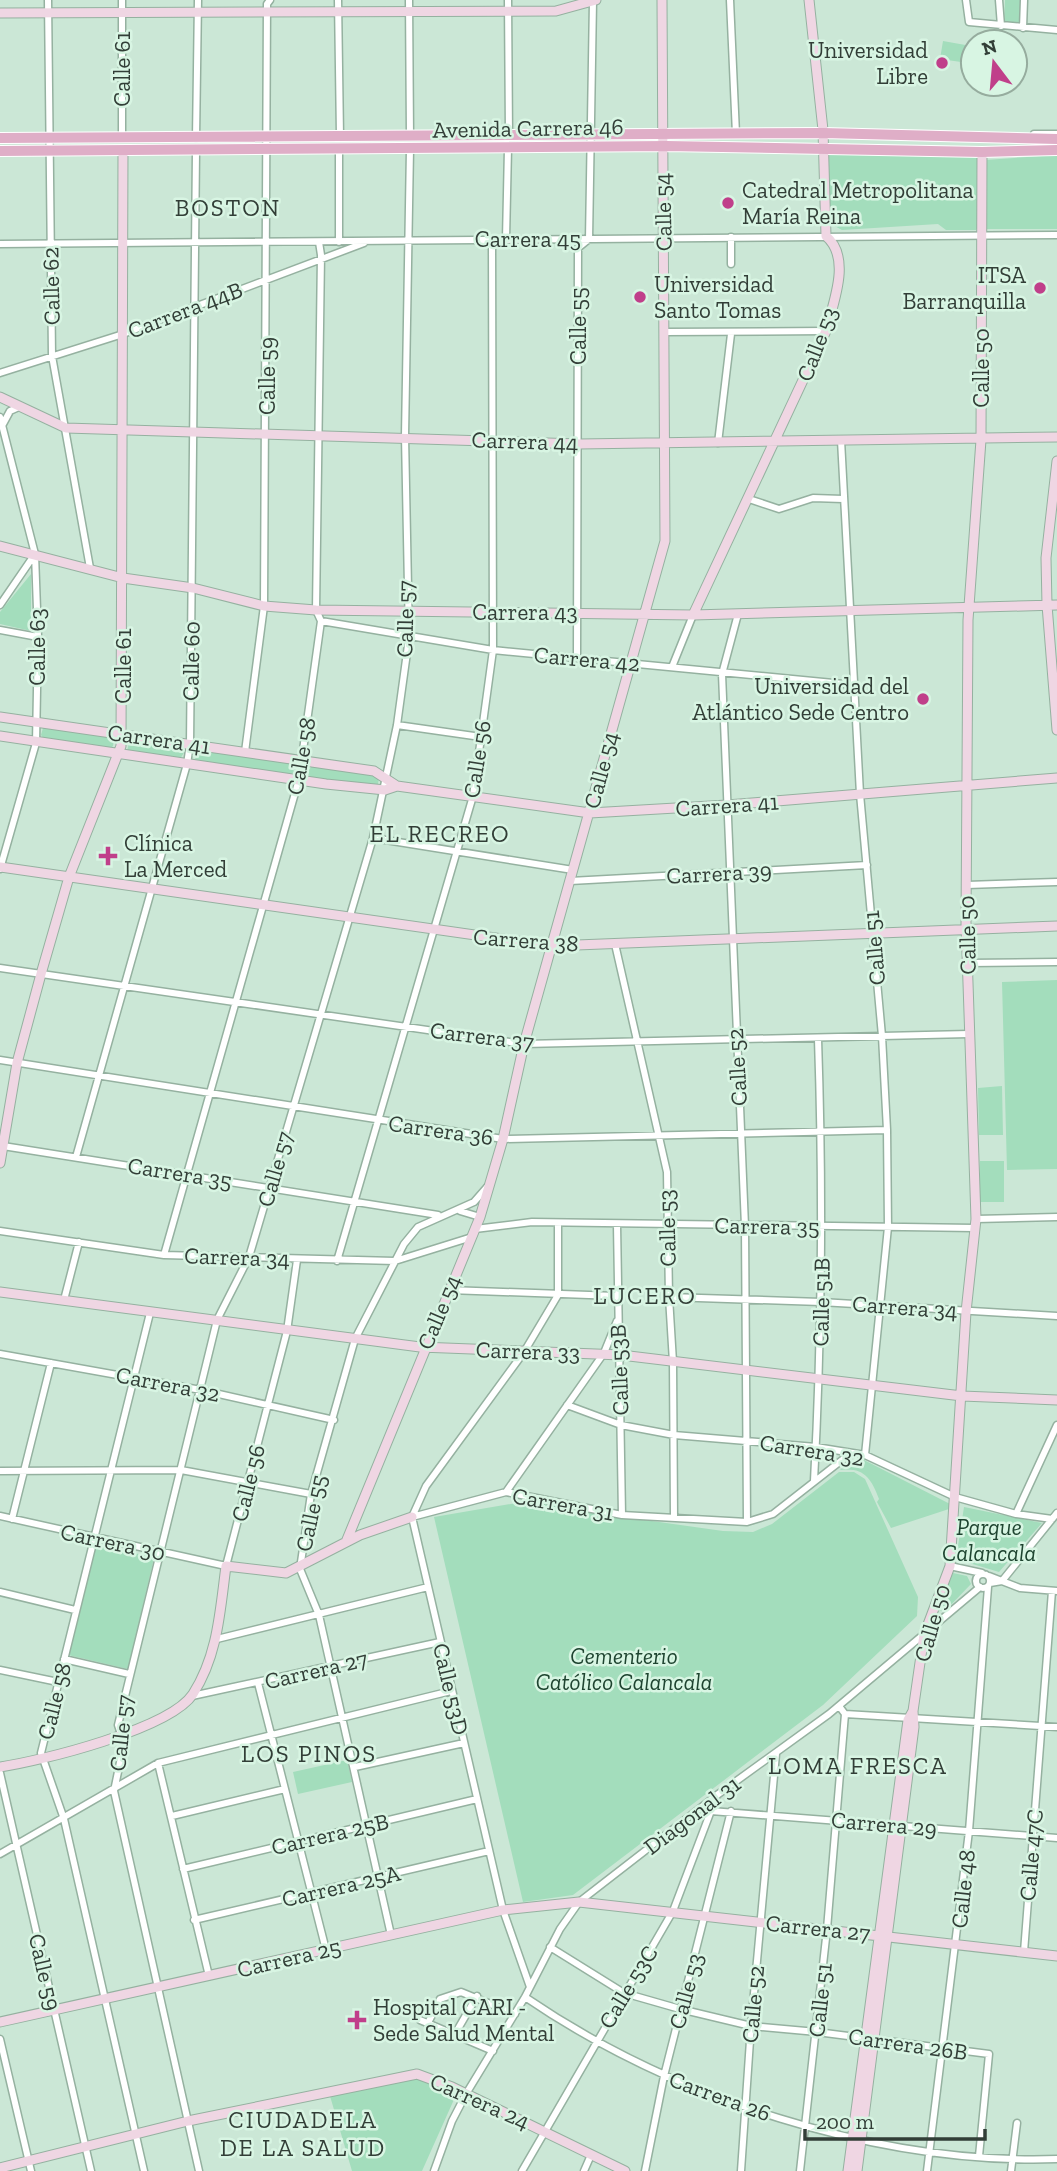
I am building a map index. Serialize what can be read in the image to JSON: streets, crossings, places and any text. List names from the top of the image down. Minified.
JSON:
{"streets":{"main road":["Avenida Carrera 46"],"street":["Calle 61","Calle 54","Carrera 45","Calle 62","Carrera 44B","Calle 55","Calle 53","Calle 50","Calle 59","Carrera 44","Carrera 43","Calle 57","Calle 63","Carrera 42","Calle 60","Carrera 41","Calle 58","Calle 56","Carrera 39","Carrera 38","Calle 51","Carrera 37","Calle 52","Carrera 36","Carrera 35","Carrera 34","Calle 51B","Carrera 33","Calle 53B","Carrera 32","Carrera 31","Carrera 30","Carrera 27","Calle 53D","Diagonal 31","Carrera 29","Carrera 25B","Calle 47C","Carrera 25A","Calle 48","Carrera 25","Calle 53C","Carrera 26B","Carrera 26","Carrera 24"]},"crossings":[["Calle 61","Avenida Carrera 46"],["Calle 61","Carrera 45"],["Calle 61","Carrera 44B"],["Calle 61","Carrera 44"],["Calle 61","Carrera 43"],["Calle 61","Carrera 41"],["Calle 61","Carrera 38"],["Calle 61","Carrera 37"],["Calle 61","Carrera 36"],["Calle 61","Carrera 35"],["Avenida Carrera 46","Calle 54"],["Avenida Carrera 46","Calle 62"],["Avenida Carrera 46","Calle 55"],["Avenida Carrera 46","Calle 53"],["Avenida Carrera 46","Calle 50"],["Avenida Carrera 46","Calle 59"],["Avenida Carrera 46","Calle 57"],["Avenida Carrera 46","Calle 60"],["Calle 54","Carrera 45"],["Calle 54","Calle 55"],["Calle 54","Carrera 44"],["Calle 54","Carrera 43"],["Calle 54","Carrera 42"],["Calle 54","Carrera 41"],["Calle 54","Carrera 39"],["Calle 54","Carrera 38"],["Calle 54","Carrera 37"],["Calle 54","Carrera 36"],["Calle 54","Carrera 35"],["Calle 54","Carrera 34"],["Calle 54","Carrera 33"],["Calle 54","Carrera 31"],["Carrera 45","Calle 62"],["Carrera 45","Carrera 44B"],["Carrera 45","Calle 55"],["Carrera 45","Calle 53"],["Carrera 45","Calle 50"],["Carrera 45","Calle 59"],["Carrera 45","Calle 57"],["Carrera 45","Calle 60"],["Carrera 45","Calle 56"],["Calle 62","Carrera 44B"],["Calle 62","Carrera 44"],["Calle 62","Carrera 43"],["Carrera 44B","Calle 59"],["Carrera 44B","Calle 60"],["Calle 55","Carrera 44"],["Calle 55","Carrera 43"],["Calle 55","Carrera 42"],["Calle 55","Carrera 35"],["Calle 55","Carrera 34"],["Calle 55","Carrera 33"],["Calle 55","Carrera 32"],["Calle 55","Carrera 31"],["Calle 55","Carrera 27"],["Calle 55","Carrera 25B"],["Calle 55","Carrera 25A"],["Calle 55","Carrera 25"],["Calle 53","Carrera 44"],["Calle 53","Carrera 43"],["Calle 53","Carrera 42"],["Calle 53","Carrera 38"],["Calle 53","Carrera 37"],["Calle 53","Carrera 36"],["Calle 53","Carrera 35"],["Calle 53","Carrera 34"],["Calle 53","Carrera 33"],["Calle 53","Carrera 32"],["Calle 53","Carrera 31"],["Calle 53","Carrera 27"],["Calle 53","Carrera 29"],["Calle 53","Carrera 26B"],["Calle 53","Carrera 26"],["Calle 50","Carrera 44"],["Calle 50","Carrera 43"],["Calle 50","Carrera 41"],["Calle 50","Carrera 38"],["Calle 50","Carrera 37"],["Calle 50","Carrera 35"],["Calle 50","Carrera 34"],["Calle 50","Carrera 33"],["Calle 50","Carrera 32"],["Calle 50","Carrera 27"],["Calle 50","Diagonal 31"],["Calle 50","Carrera 29"],["Calle 50","Carrera 26B"],["Calle 50","Carrera 26"],["Calle 59","Carrera 44"],["Calle 59","Carrera 43"],["Calle 59","Carrera 41"],["Calle 59","Carrera 25"],["Calle 59","Carrera 24"],["Carrera 44","Calle 57"],["Carrera 44","Calle 60"],["Carrera 44","Calle 56"],["Carrera 44","Calle 51"],["Carrera 43","Calle 57"],["Carrera 43","Calle 63"],["Carrera 43","Calle 60"],["Carrera 43","Calle 56"],["Carrera 43","Calle 51"],["Carrera 43","Calle 52"],["Calle 57","Carrera 42"],["Calle 57","Carrera 41"],["Calle 57","Carrera 38"],["Calle 57","Carrera 37"],["Calle 57","Carrera 36"],["Calle 57","Carrera 35"],["Calle 57","Carrera 34"],["Calle 57","Carrera 33"],["Calle 57","Carrera 32"],["Calle 57","Carrera 30"],["Calle 57","Carrera 27"],["Calle 57","Carrera 25"],["Calle 57","Carrera 24"],["Calle 63","Carrera 41"],["Calle 63","Carrera 38"],["Carrera 42","Calle 58"],["Carrera 42","Calle 56"],["Carrera 42","Calle 51"],["Carrera 42","Calle 52"],["Calle 60","Carrera 41"],["Calle 60","Carrera 38"],["Calle 60","Carrera 37"],["Calle 60","Carrera 36"],["Calle 60","Carrera 35"],["Carrera 41","Calle 58"],["Carrera 41","Calle 56"],["Carrera 41","Calle 51"],["Carrera 41","Calle 52"],["Calle 58","Carrera 38"],["Calle 58","Carrera 37"],["Calle 58","Carrera 36"],["Calle 58","Carrera 35"],["Calle 58","Carrera 34"],["Calle 58","Carrera 33"],["Calle 58","Carrera 32"],["Calle 58","Carrera 30"],["Calle 58","Carrera 27"],["Calle 58","Carrera 25"],["Calle 58","Carrera 24"],["Calle 56","Carrera 38"],["Calle 56","Carrera 37"],["Calle 56","Carrera 36"],["Calle 56","Carrera 35"],["Calle 56","Carrera 34"],["Calle 56","Carrera 33"],["Calle 56","Carrera 32"],["Calle 56","Carrera 31"],["Calle 56","Carrera 30"],["Calle 56","Carrera 27"],["Carrera 39","Calle 51"],["Carrera 39","Calle 52"],["Carrera 38","Calle 51"],["Carrera 38","Calle 52"],["Calle 51","Carrera 37"],["Calle 51","Carrera 36"],["Calle 51","Carrera 35"],["Calle 51","Carrera 34"],["Calle 51","Carrera 33"],["Calle 51","Carrera 32"],["Calle 51","Carrera 27"],["Calle 51","Carrera 29"],["Calle 51","Carrera 26B"],["Calle 51","Carrera 26"],["Carrera 37","Calle 52"],["Carrera 37","Calle 51B"],["Calle 52","Carrera 36"],["Calle 52","Carrera 35"],["Calle 52","Carrera 34"],["Calle 52","Carrera 33"],["Calle 52","Carrera 32"],["Calle 52","Carrera 31"],["Calle 52","Carrera 27"],["Calle 52","Diagonal 31"],["Calle 52","Carrera 29"],["Calle 52","Carrera 26B"],["Calle 52","Carrera 26"],["Carrera 36","Calle 51B"],["Carrera 35","Carrera 34"],["Carrera 35","Calle 51B"],["Carrera 35","Calle 53B"],["Carrera 34","Calle 51B"],["Calle 51B","Carrera 33"],["Calle 51B","Carrera 32"],["Calle 51B","Carrera 31"],["Carrera 33","Calle 53B"],["Calle 53B","Carrera 32"],["Calle 53B","Carrera 31"],["Carrera 32","Carrera 31"],["Carrera 31","Carrera 30"],["Carrera 31","Calle 53D"],["Carrera 27","Calle 53D"],["Carrera 27","Diagonal 31"],["Carrera 27","Calle 47C"],["Carrera 27","Calle 48"],["Carrera 27","Carrera 25"],["Carrera 27","Calle 53C"],["Calle 53D","Diagonal 31"],["Calle 53D","Carrera 25B"],["Calle 53D","Carrera 25A"],["Calle 53D","Carrera 25"],["Diagonal 31","Calle 48"],["Diagonal 31","Carrera 25"],["Diagonal 31","Calle 53C"],["Diagonal 31","Carrera 26B"],["Carrera 29","Calle 47C"],["Carrera 29","Calle 48"],["Carrera 29","Calle 53C"],["Calle 48","Carrera 26B"],["Calle 48","Carrera 26"],["Calle 53C","Carrera 26B"],["Calle 53C","Carrera 26"],["Calle 53C","Carrera 24"],["Carrera 26B","Carrera 26"]],"districts":["BOSTON","EL RECREO","LUCERO","LOS PINOS","LOMA FRESCA","CIUDADELA DE LA SALUD"],"parks":["Parque Calancala","Cementerio Católico Calancala"],"places":{"other":["Universidad Libre","Catedral Metropolitana María Reina","ITSA Barranquilla","Universidad Santo Tomas","Universidad del Atlántico Sede Centro"],"health":["Clínica La Merced","Hospital CARI - Sede Salud Mental"]},"scale_bar":"200 m","north":"top"}
